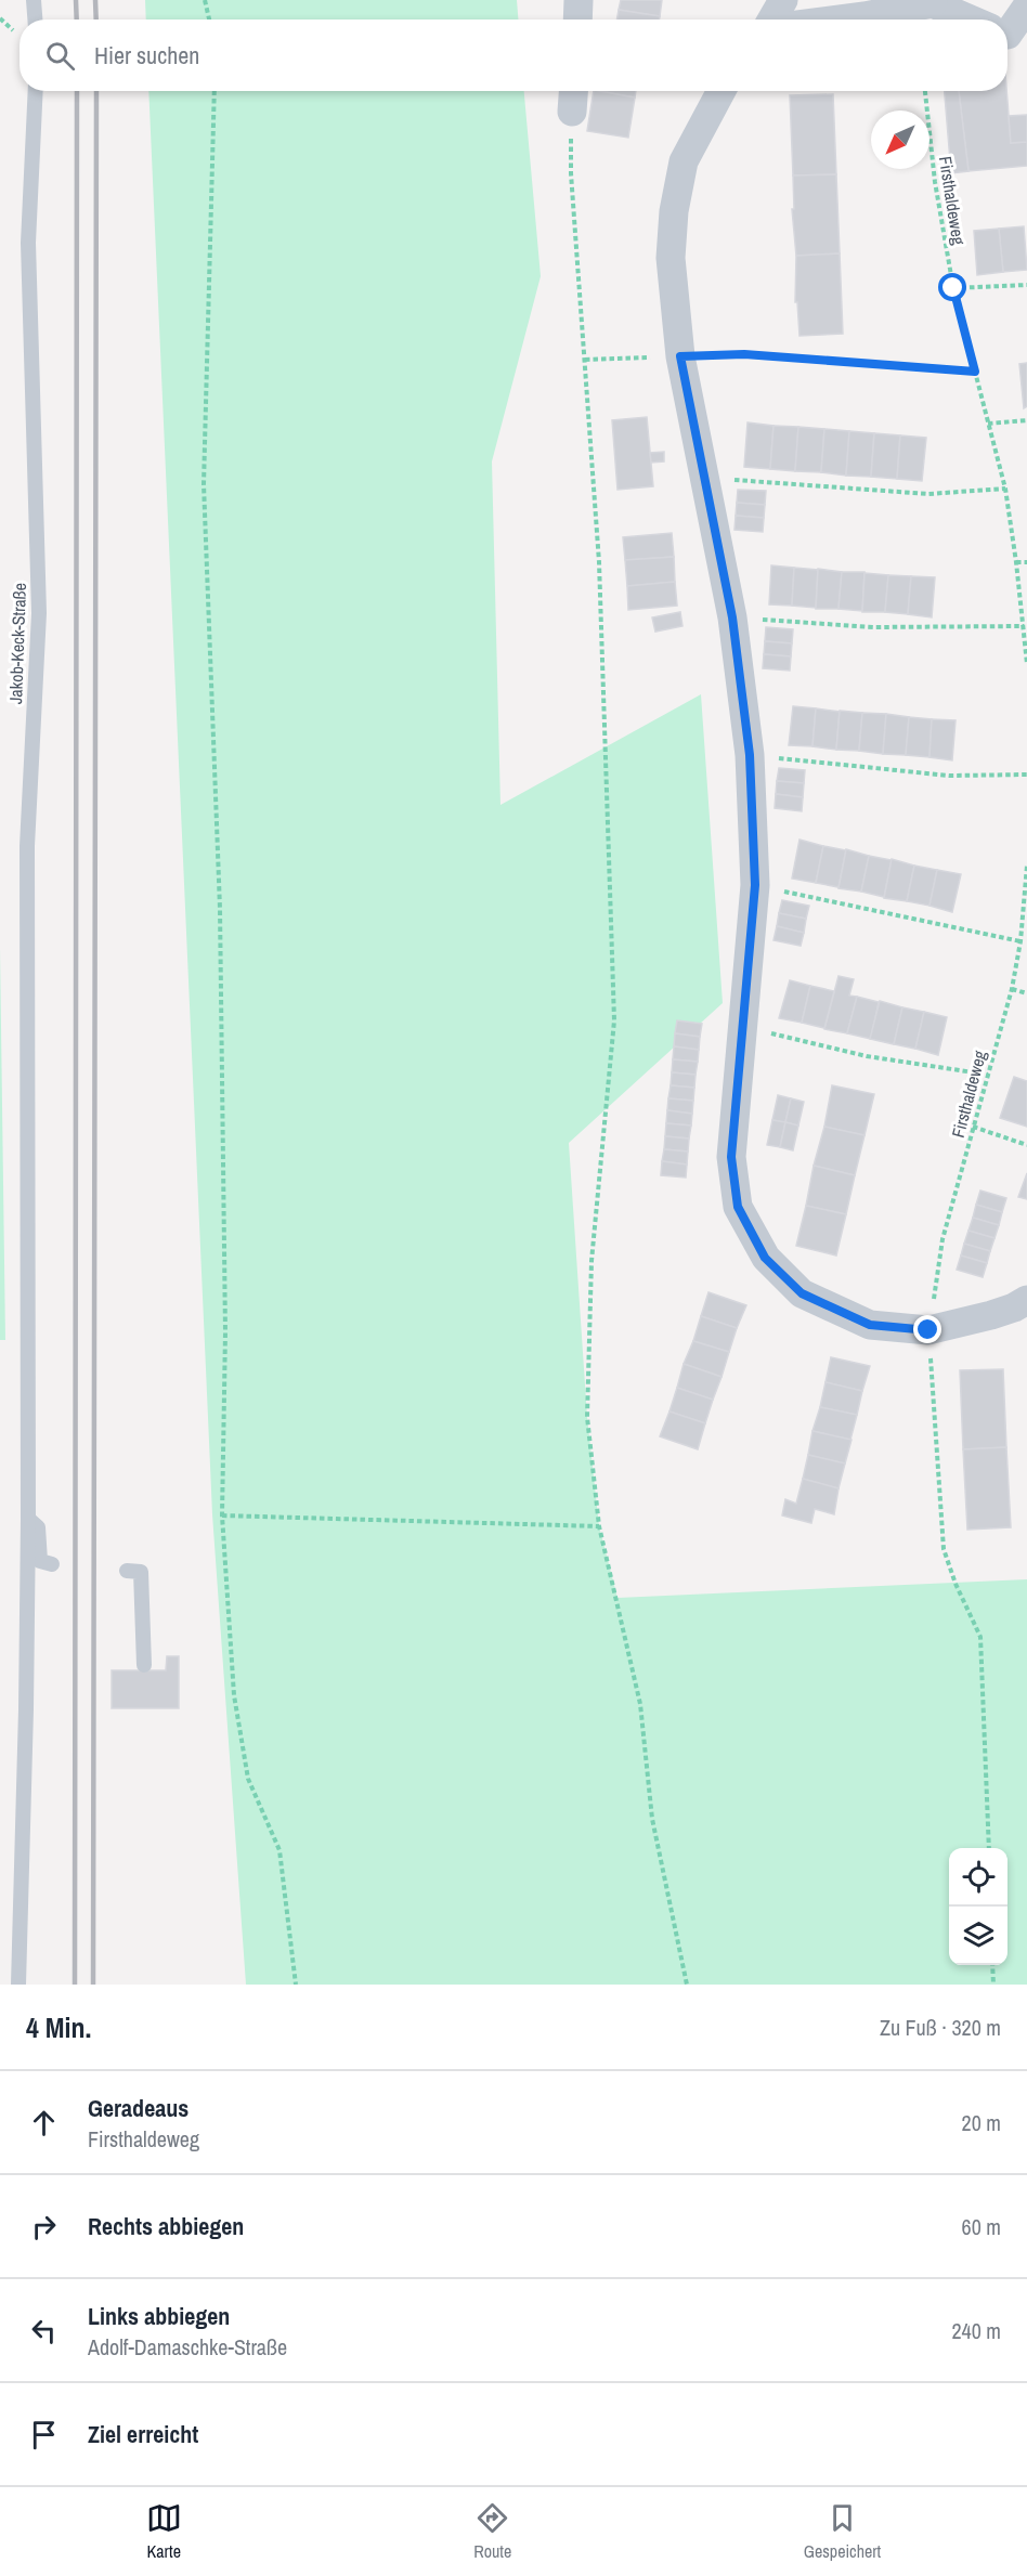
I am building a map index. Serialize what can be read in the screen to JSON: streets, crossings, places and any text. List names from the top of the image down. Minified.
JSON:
{"streets":{"lane":["Jakob-Keck-Straße"],"path":["Firsthaldeweg"]},"north":"bottom left","page":{"search":"Hier suchen","heading":["4 Min.","Zu Fuß · 320 m"],"list":[["Geradeaus","Firsthaldeweg","20 m"],["Rechts abbiegen","60 m"],["Links abbiegen","Adolf-Damaschke-Straße","240 m"],"Ziel erreicht"],"nav":["Karte","Route","Gespeichert"]}}
